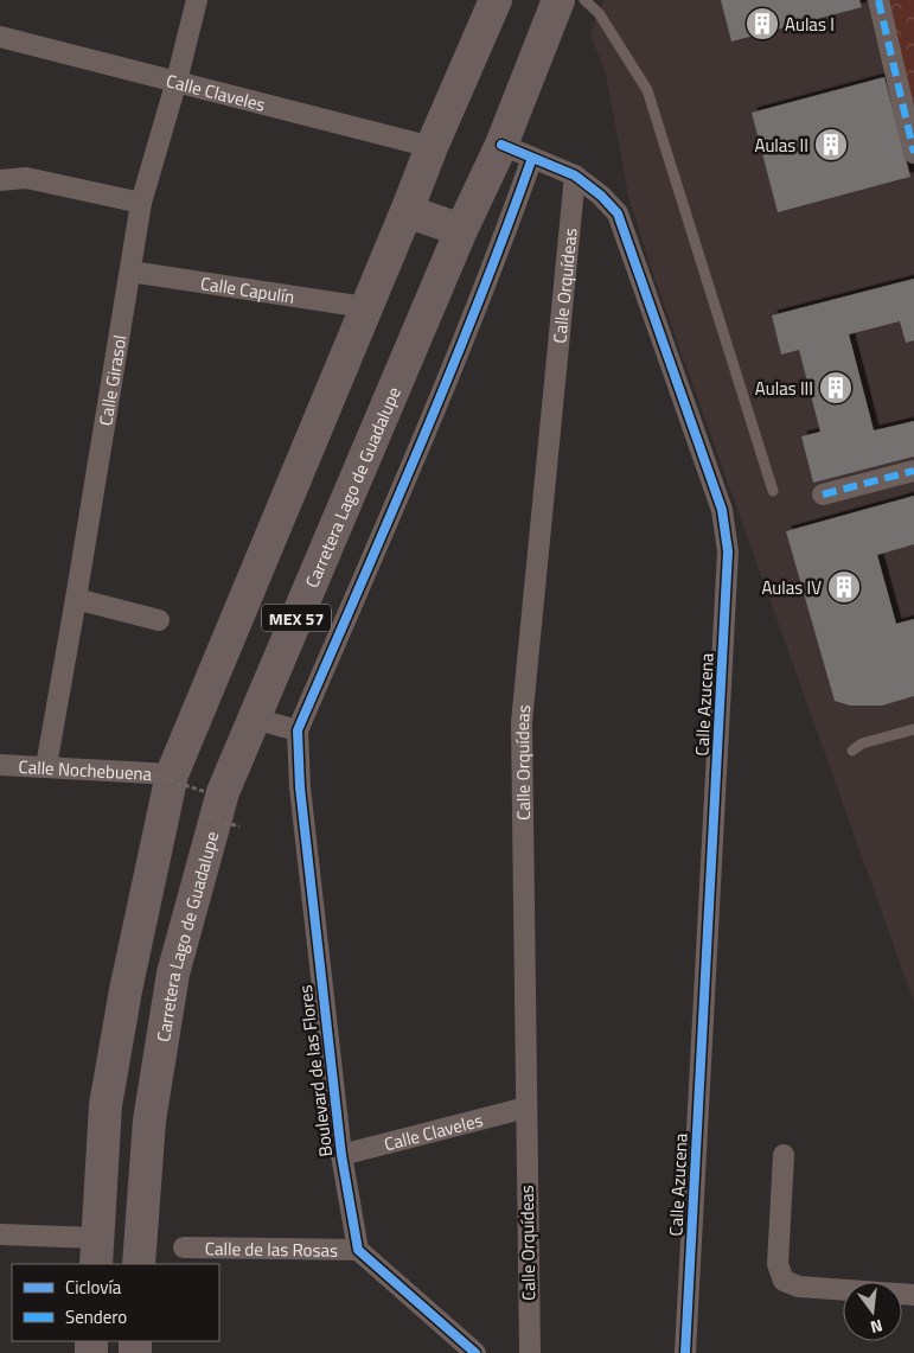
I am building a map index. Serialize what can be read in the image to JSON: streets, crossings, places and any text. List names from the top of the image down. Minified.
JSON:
{"streets":{"main road":["Carretera Lago de Guadalupe","MEX 57"],"street":["Calle Claveles","Calle Orquídeas","Calle Capulín","Calle Girasol","Calle Azucena","Calle Nochebuena","Boulevard de las Flores","Calle de las Rosas"]},"crossings":[["Calle Claveles","Calle Orquídeas"],["Calle Claveles","Calle Girasol"],["Calle Claveles","MEX 57"],["Calle Claveles","Boulevard de las Flores"],["Calle Orquídeas","Calle Azucena"],["Calle Capulín","Calle Girasol"],["Calle Capulín","MEX 57"],["Calle Girasol","Calle Nochebuena"],["Carretera Lago de Guadalupe","Calle Azucena"],["MEX 57","Calle Nochebuena"],["Boulevard de las Flores","Calle de las Rosas"]],"places":{"building":["Aulas I","Aulas II","Aulas III","Aulas IV"]},"legend":["Ciclovía","Sendero"],"north":"bottom"}
